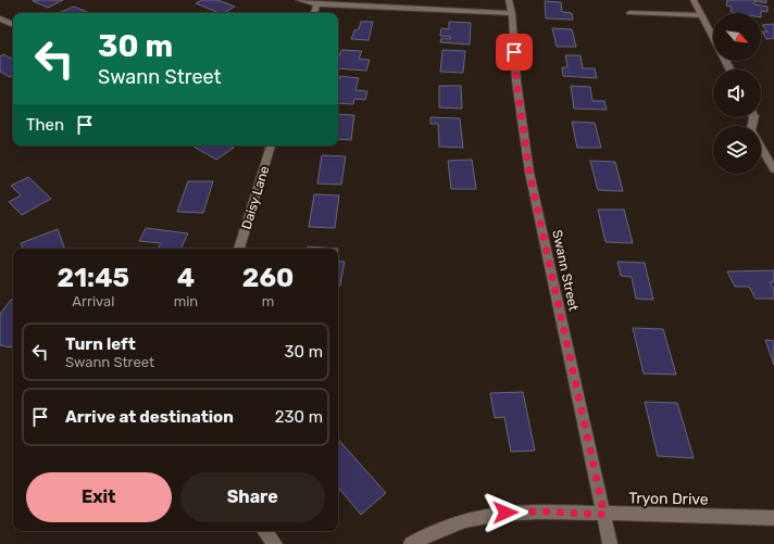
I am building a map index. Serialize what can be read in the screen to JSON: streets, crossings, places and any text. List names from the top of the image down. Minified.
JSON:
{"streets":{"street":["Daisy Lane","Swann Street","Tryon Drive"]},"crossings":[["Swann Street","Tryon Drive"]],"north":"bottom right","page":{"turn":["30 m","Swann Street"],"then":"Then","eta":["21:45","Arrival","4","min","260","m"],"list":[{"name":"Turn left","note":"Swann Street","value":"30 m"},{"name":"Arrive at destination","value":"230 m"}],"buttons":["Exit","Share"]}}
